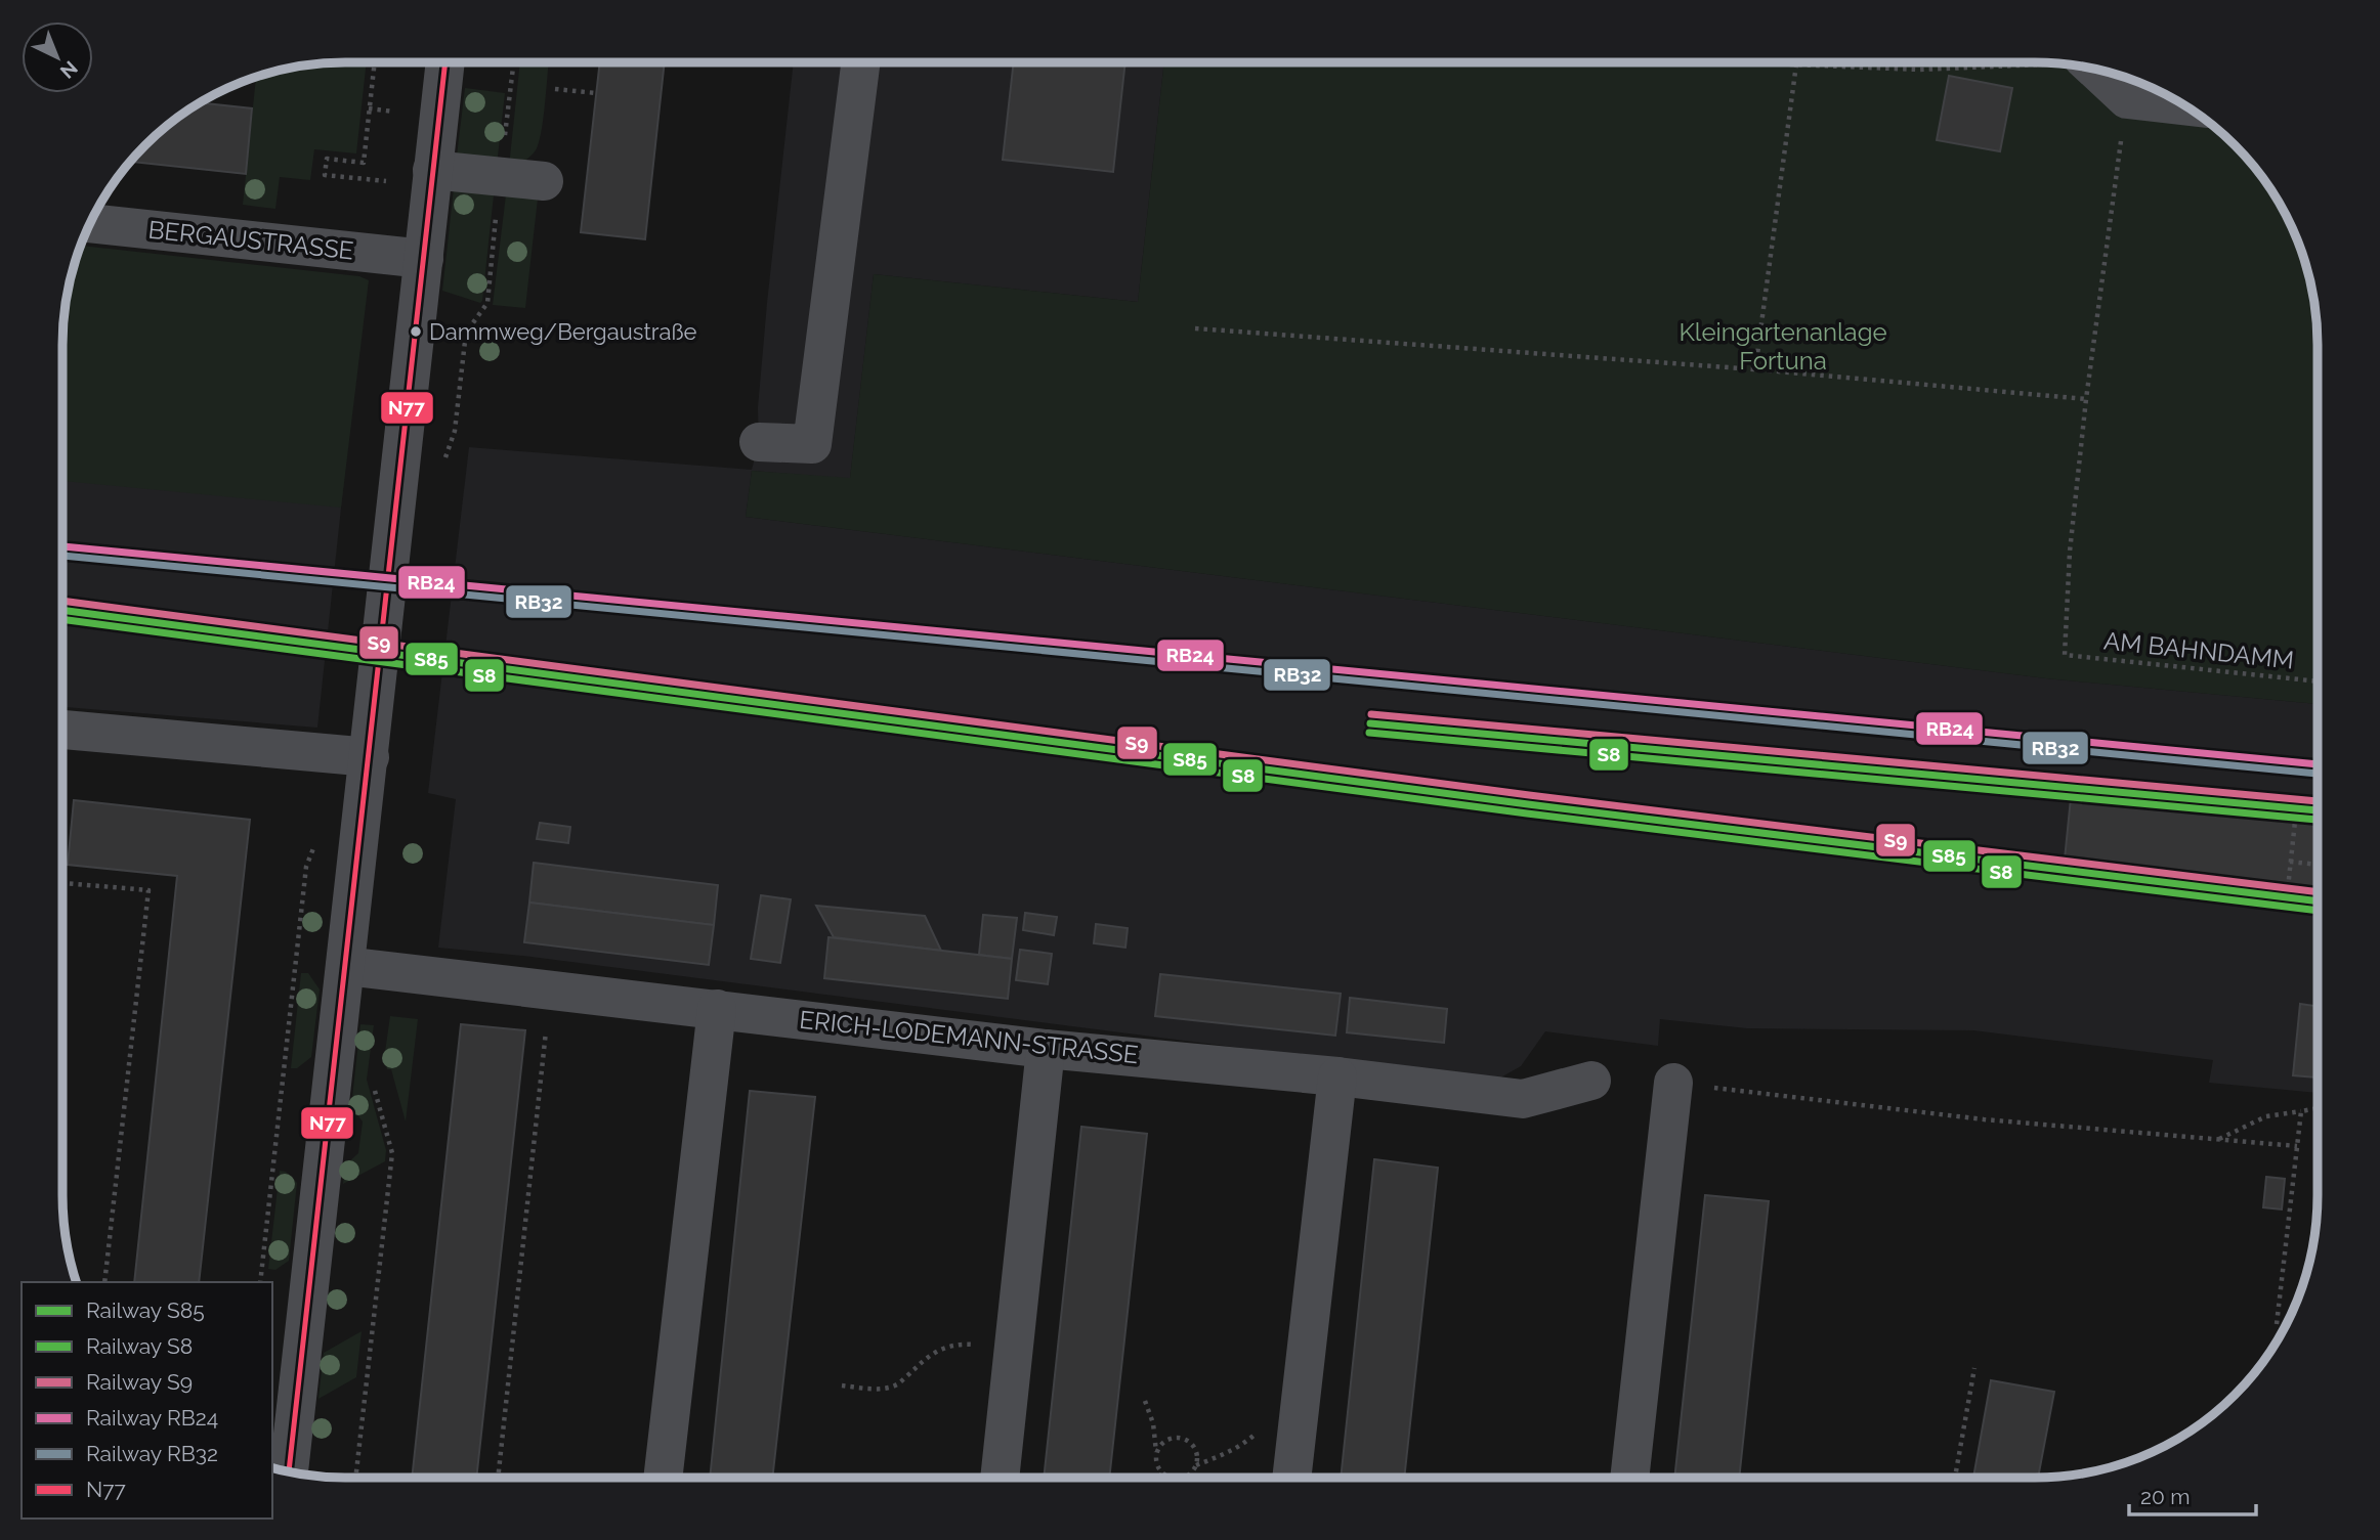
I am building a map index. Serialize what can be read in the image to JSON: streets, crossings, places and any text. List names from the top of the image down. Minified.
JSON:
{"streets":{"street":["BERGAUSTRASSE","ERICH-LODEMANN-STRASSE"],"path":["AM BAHNDAMM"]},"parks":["Kleingartenanlage Fortuna"],"places":["Dammweg/Bergaustraße"],"lines":["transit line N77","rail line RB24","rail line RB32","rail line S9","rail line S85","rail line S8"],"legend":["Railway S85","Railway S8","Railway S9","Railway RB24","Railway RB32","N77"],"scale_bar":"20 m","north":"bottom right"}
